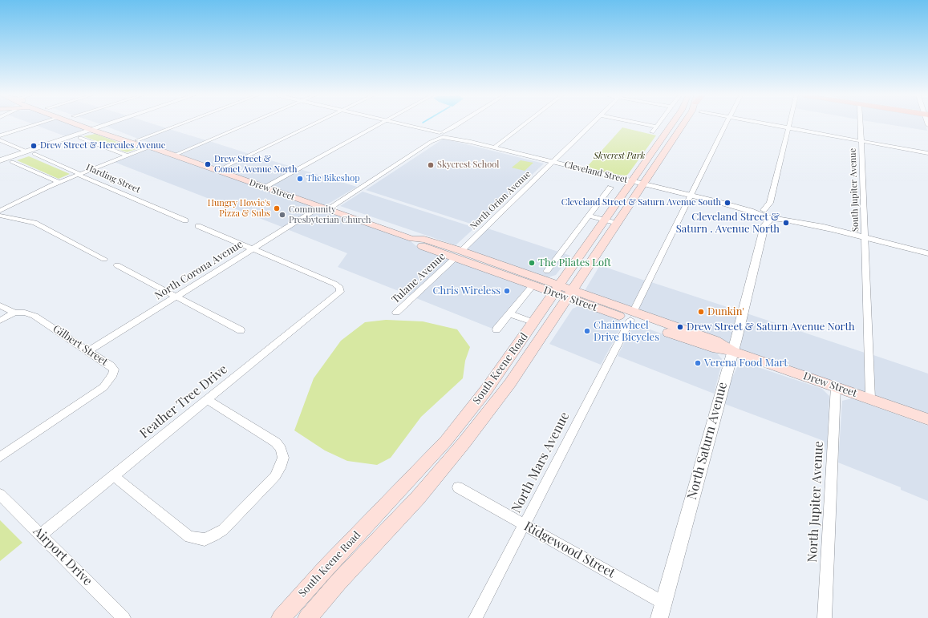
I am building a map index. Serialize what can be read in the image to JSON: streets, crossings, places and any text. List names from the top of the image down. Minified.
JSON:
{"streets":{"main road":["Drew Street","South Keene Road"],"street":["Cleveland Street","Harding Street","South Jupiter Avenue","North Orion Avenue","North Corona Avenue","Tulane Avenue","Gilbert Street","Feather Tree Drive","North Saturn Avenue","North Mars Avenue","North Jupiter Avenue","Ridgewood Street","Airport Drive"]},"crossings":[["Cleveland Street","South Jupiter Avenue"],["Cleveland Street","North Orion Avenue"],["Cleveland Street","North Corona Avenue"],["Cleveland Street","South Keene Road"],["Cleveland Street","North Saturn Avenue"],["Cleveland Street","North Mars Avenue"],["Drew Street","North Orion Avenue"],["Drew Street","North Corona Avenue"],["Drew Street","Tulane Avenue"],["Drew Street","South Keene Road"],["Drew Street","North Saturn Avenue"],["Drew Street","North Mars Avenue"],["Drew Street","North Jupiter Avenue"],["North Orion Avenue","Tulane Avenue"],["North Corona Avenue","Gilbert Street"],["North Corona Avenue","Feather Tree Drive"],["Feather Tree Drive","Airport Drive"],["North Saturn Avenue","Ridgewood Street"],["North Mars Avenue","Ridgewood Street"]],"parks":["Skycrest Park"],"places":["Drew Street & Hercules Avenue","Drew Street & Comet Avenue North","Skycrest School","The Bikeshop","Cleveland Street & Saturn Avenue South","Hungry Howie's Pizza & Subs","Community Presbyterian Church","Cleveland Street & Saturn . Avenue North","The Pilates Loft","Chris Wireless","Dunkin'","Drew Street & Saturn Avenue North","Chainwheel Drive Bicycles","Verena Food Mart"]}
